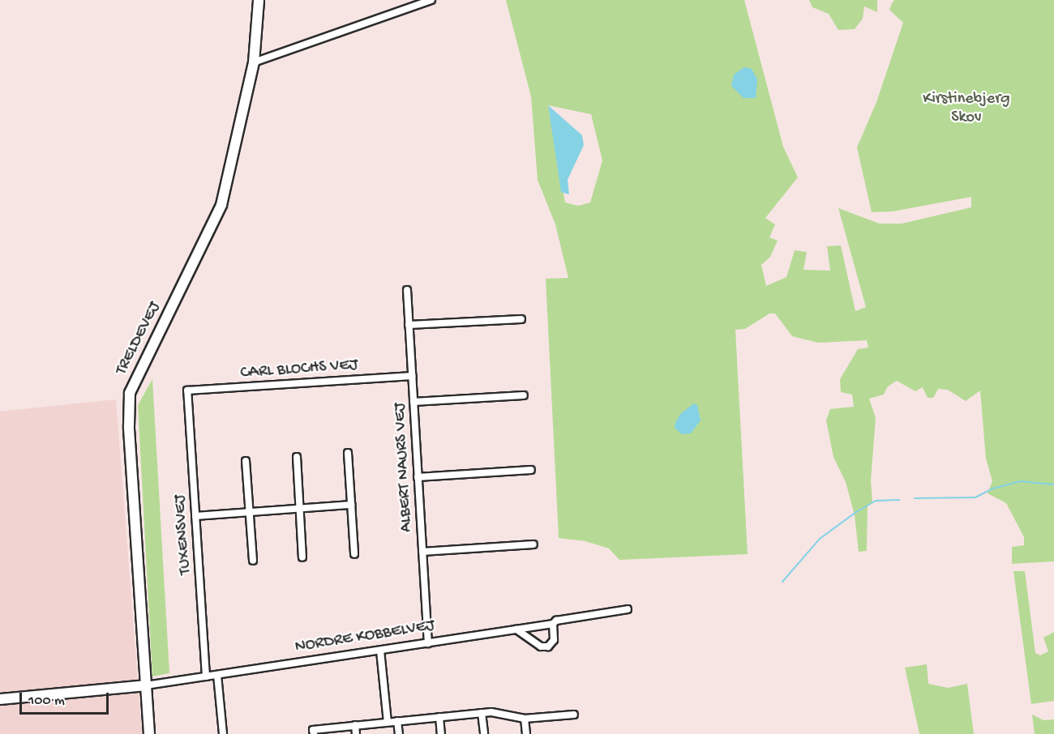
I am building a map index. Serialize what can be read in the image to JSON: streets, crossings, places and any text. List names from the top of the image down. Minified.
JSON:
{"streets":{"street":["TRELDEVEJ","CARL BLOCHS VEJ","ALBERT NAURS VEJ","TUXENSVEJ","NORDRE KOBBELVEJ"]},"crossings":[["TRELDEVEJ","NORDRE KOBBELVEJ"],["CARL BLOCHS VEJ","ALBERT NAURS VEJ"],["CARL BLOCHS VEJ","TUXENSVEJ"],["ALBERT NAURS VEJ","NORDRE KOBBELVEJ"],["TUXENSVEJ","NORDRE KOBBELVEJ"]],"parks":["Kirstinebjerg Skov"],"scale_bar":"100 m"}
